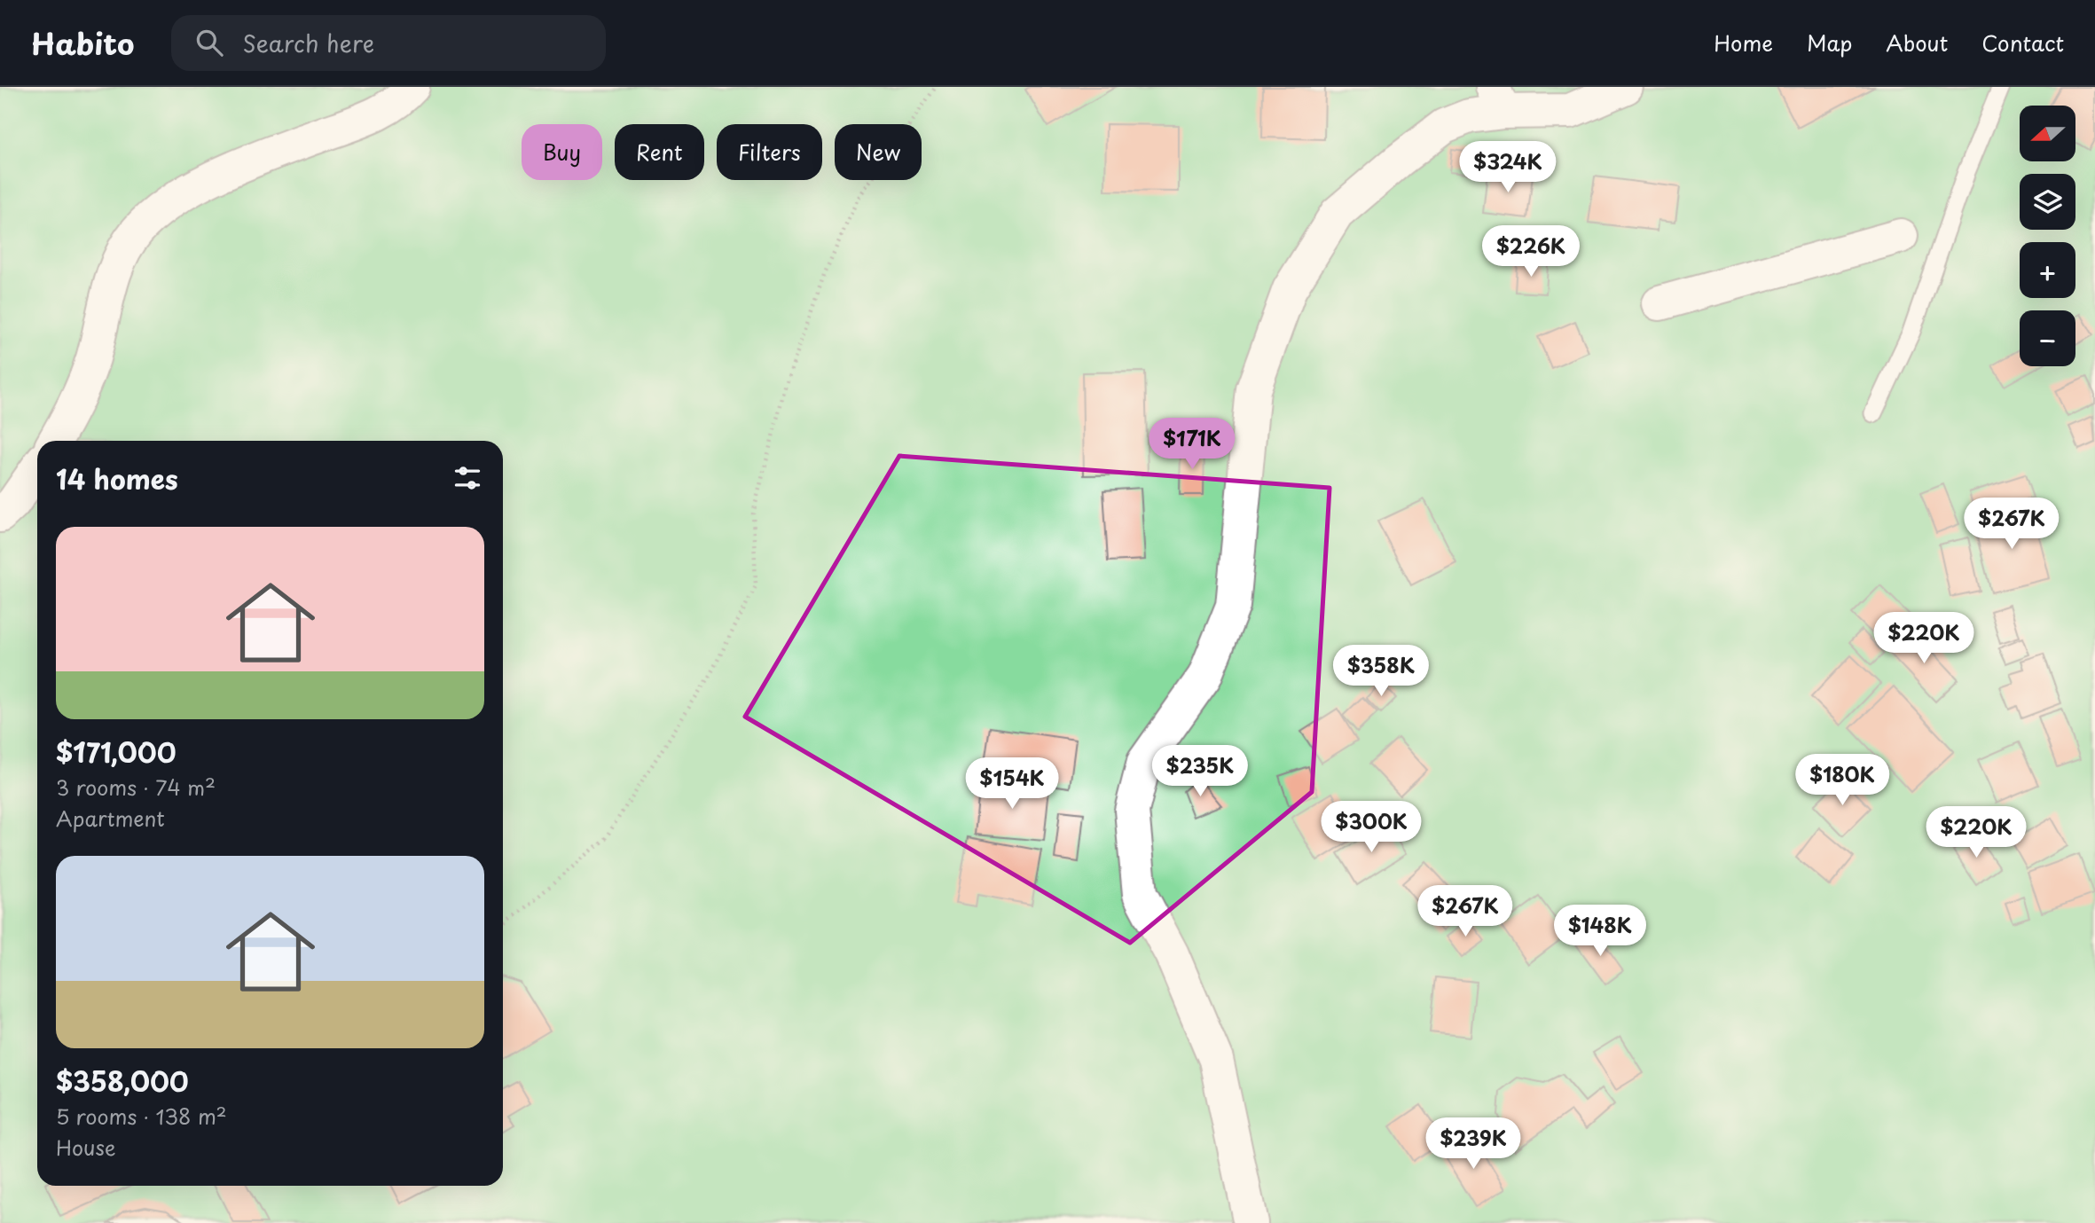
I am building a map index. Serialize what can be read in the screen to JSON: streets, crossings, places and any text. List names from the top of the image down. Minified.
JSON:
{"north":"left","page":{"header":"Habito","search":"Search here","nav":["Home","Map","About","Contact"],"map_buttons":["+","−"],"chip":["Buy","Rent","Filters","New"],"price":["$324K","$226K","$171K","$267K","$220K","$358K","$235K","$180K","$154K","$300K","$220K","$267K","$148K","$239K"],"heading":"14 homes","list":[{"name":"$171,000","note":"3 rooms · 74 m² · Apartment"},{"name":"$358,000","note":"5 rooms · 138 m² · House"}]}}
